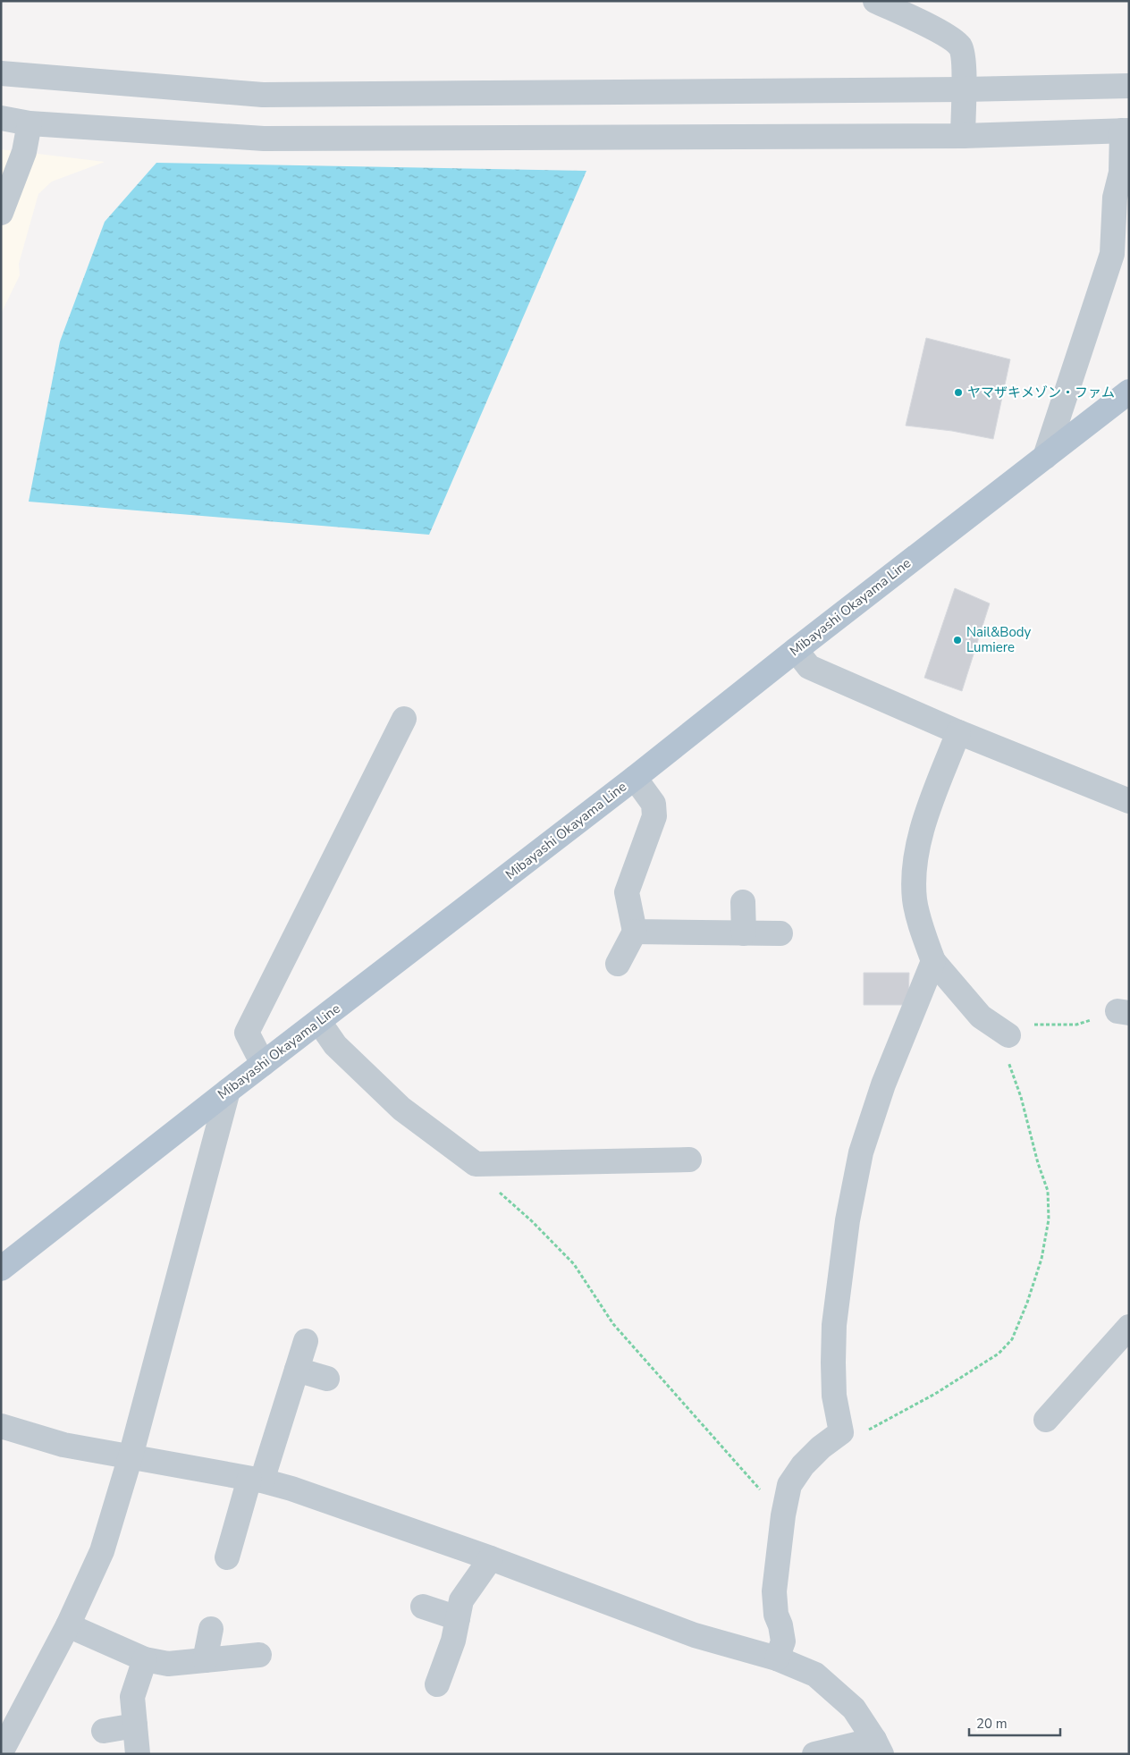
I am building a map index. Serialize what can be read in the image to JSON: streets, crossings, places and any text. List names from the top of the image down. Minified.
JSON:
{"streets":{"main road":["Mibayashi Okayama Line"]},"places":["ヤマザキメゾン・ファム","Nail&Body Lumiere"],"scale_bar":"20 m"}
